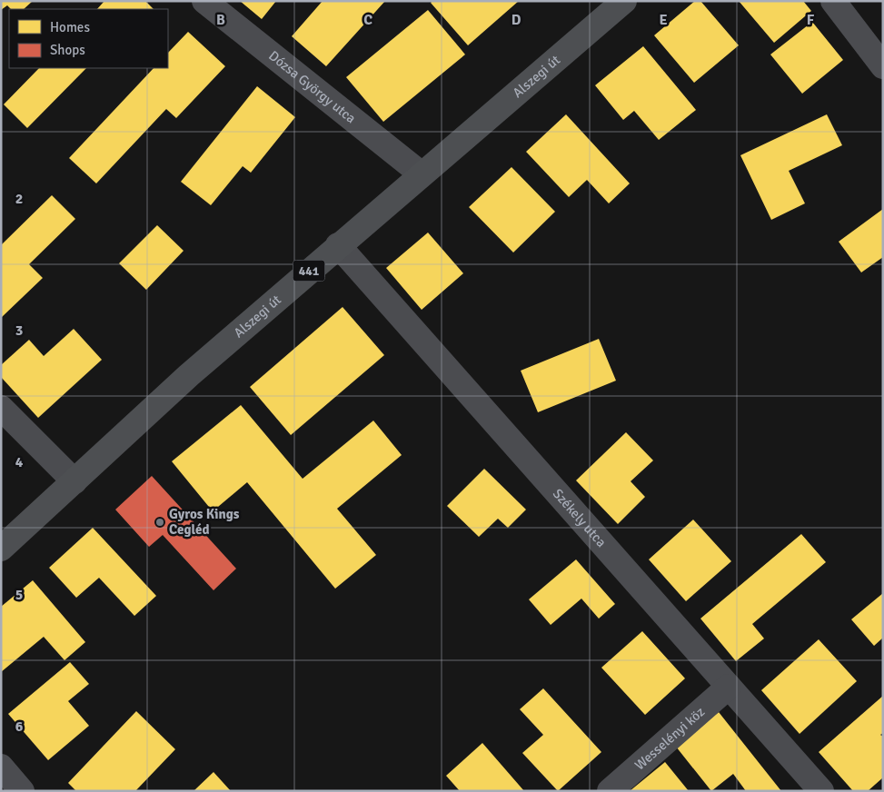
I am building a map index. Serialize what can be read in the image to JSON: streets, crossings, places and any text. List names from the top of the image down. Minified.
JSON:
{"streets":{"main road":["Alszegi út","441"],"street":["Dózsa György utca","Székely utca","Wesselényi köz"]},"crossings":[["Alszegi út","Dózsa György utca"],["Alszegi út","Székely utca"],["Székely utca","Wesselényi köz"]],"places":["Gyros Kings Cegléd"],"legend":["Homes","Shops"],"grid":{"columns":["B","C","D","E","F"],"rows":["2","3","4","5","6"]}}
